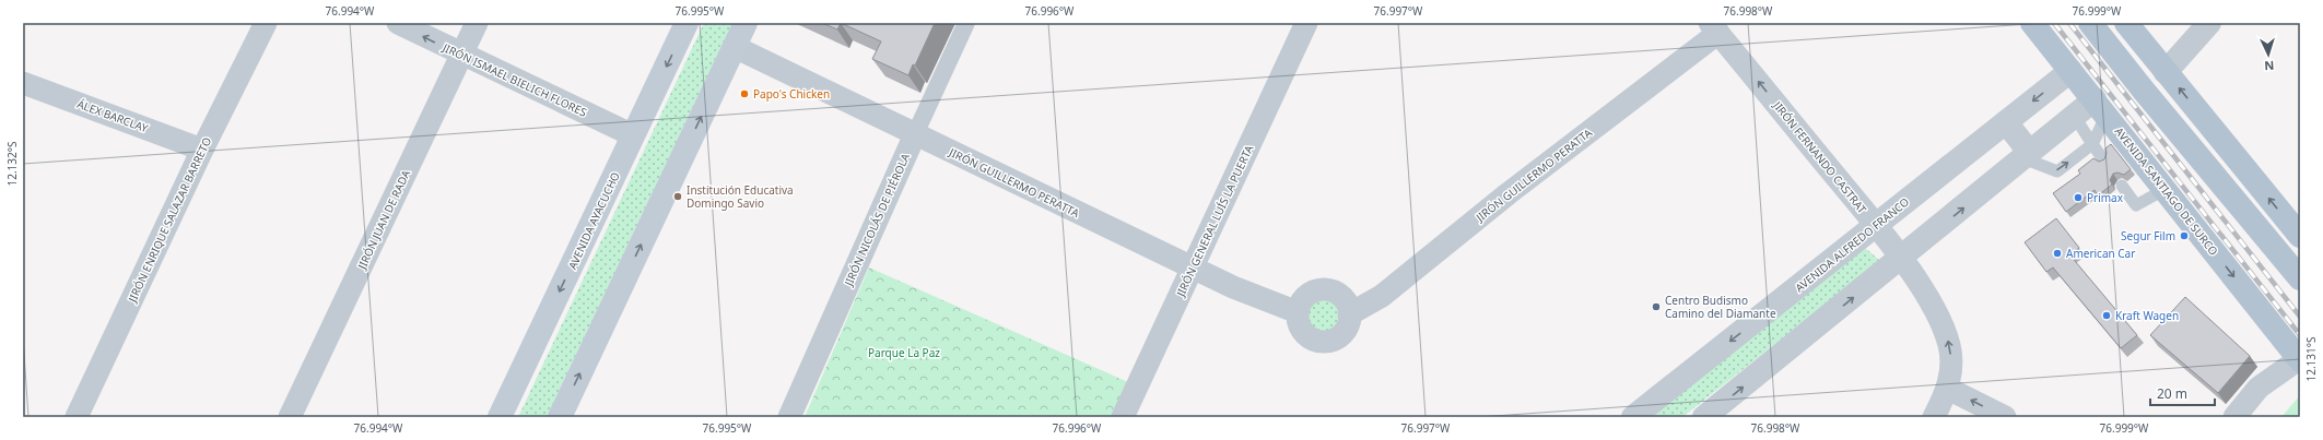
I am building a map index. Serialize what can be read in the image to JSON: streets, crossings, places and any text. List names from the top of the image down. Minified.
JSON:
{"streets":{"main road":["AVENIDA SANTIAGO DE SURCO","AVENIDA AYACUCHO"],"street":["JIRÓN ISMAEL BIELICH FLORES","ÁLEX BARCLAY","JIRÓN FERNANDO CASTRAT","JIRÓN GUILLERMO PERATTA","JIRÓN ENRIQUE SALAZAR BARRETO","JIRÓN JUAN DE RADA","JIRÓN NICOLÁS DE PIÉROLA","JIRÓN GENERAL LUÍS LA PUERTA","AVENIDA ALFREDO FRANCO"]},"crossings":[["JIRÓN ISMAEL BIELICH FLORES","JIRÓN JUAN DE RADA"],["JIRÓN ISMAEL BIELICH FLORES","AVENIDA AYACUCHO"],["ÁLEX BARCLAY","JIRÓN ENRIQUE SALAZAR BARRETO"],["JIRÓN FERNANDO CASTRAT","JIRÓN GUILLERMO PERATTA"],["JIRÓN FERNANDO CASTRAT","AVENIDA ALFREDO FRANCO"],["JIRÓN GUILLERMO PERATTA","JIRÓN NICOLÁS DE PIÉROLA"],["JIRÓN GUILLERMO PERATTA","JIRÓN GENERAL LUÍS LA PUERTA"],["AVENIDA SANTIAGO DE SURCO","AVENIDA ALFREDO FRANCO"]],"one_way":["JIRÓN FERNANDO CASTRAT"],"parks":["Parque La Paz"],"places":["Papo's Chicken","Institución Educativa Domingo Savio","Primax","Segur Film","American Car","Centro Budismo Camino del Diamante","Kraft Wagen"],"scale_bar":"20 m","north":"bottom","coordinates":["76.994°W","76.995°W","76.996°W","76.997°W","76.998°W","76.999°W","12.132°S","12.131°S"]}
